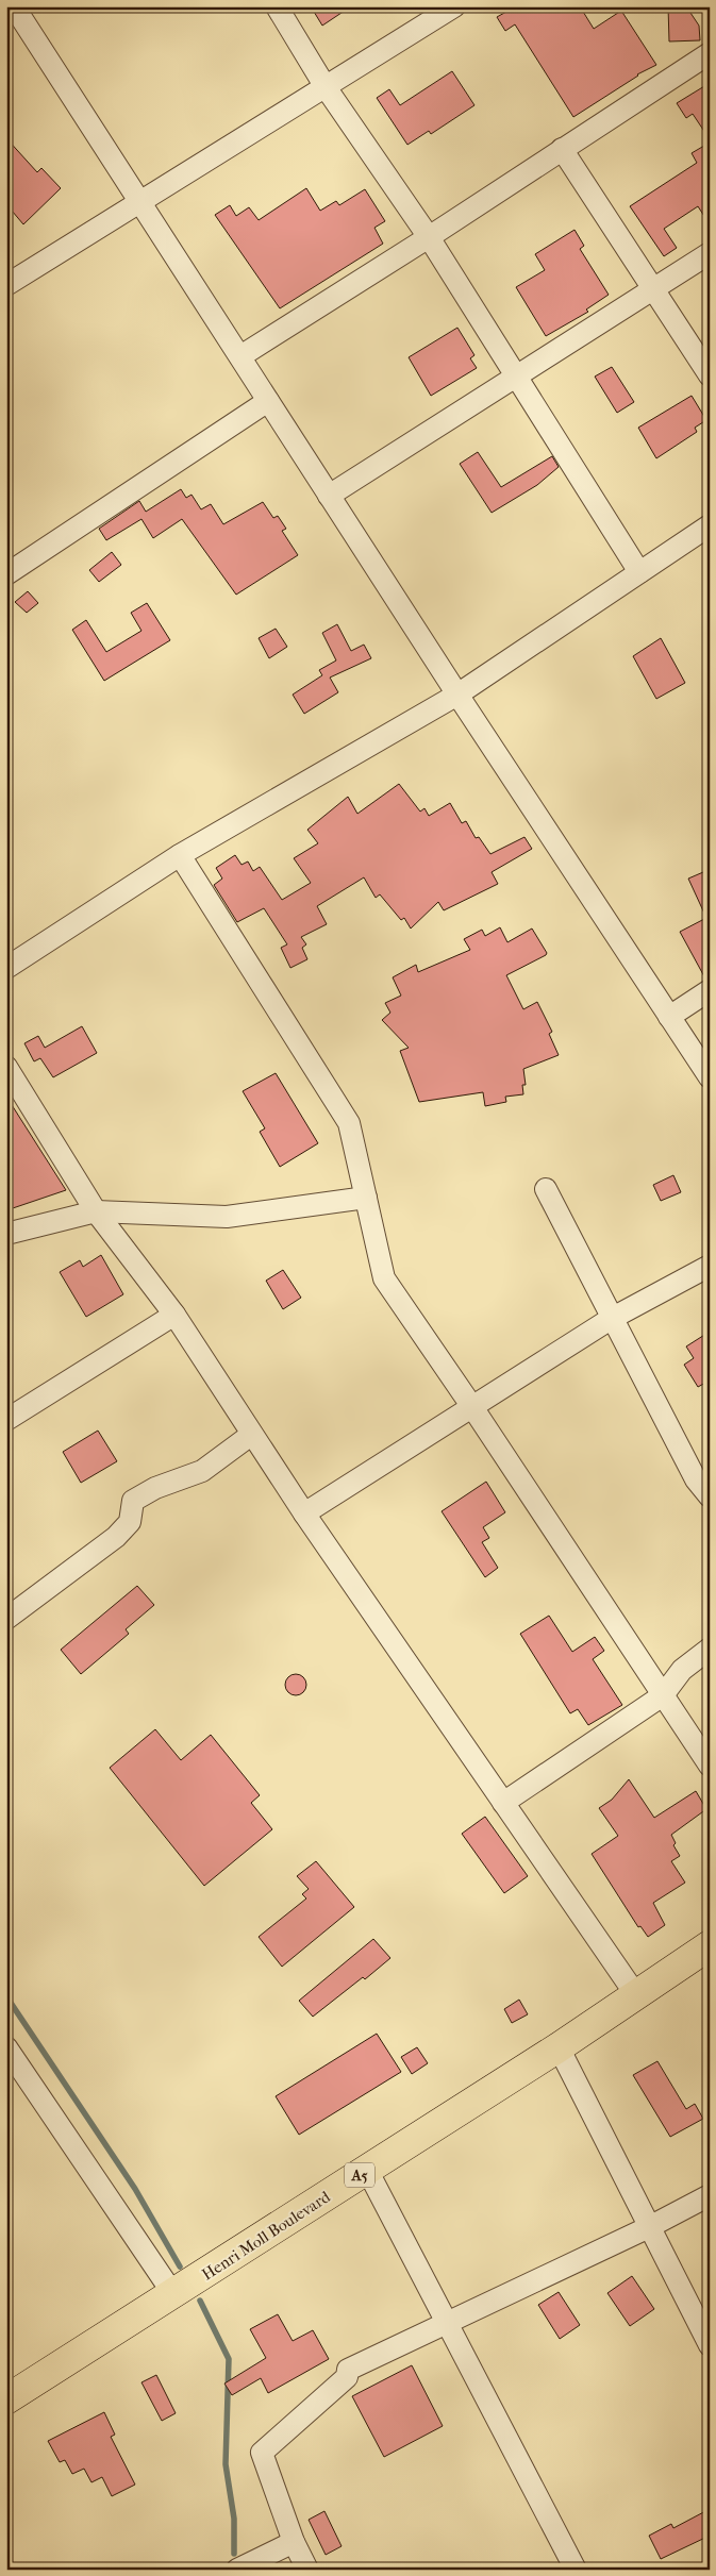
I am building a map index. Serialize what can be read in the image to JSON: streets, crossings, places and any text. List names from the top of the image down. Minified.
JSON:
{"streets":{"highway":["A5","Henri Moll Boulevard"]}}
